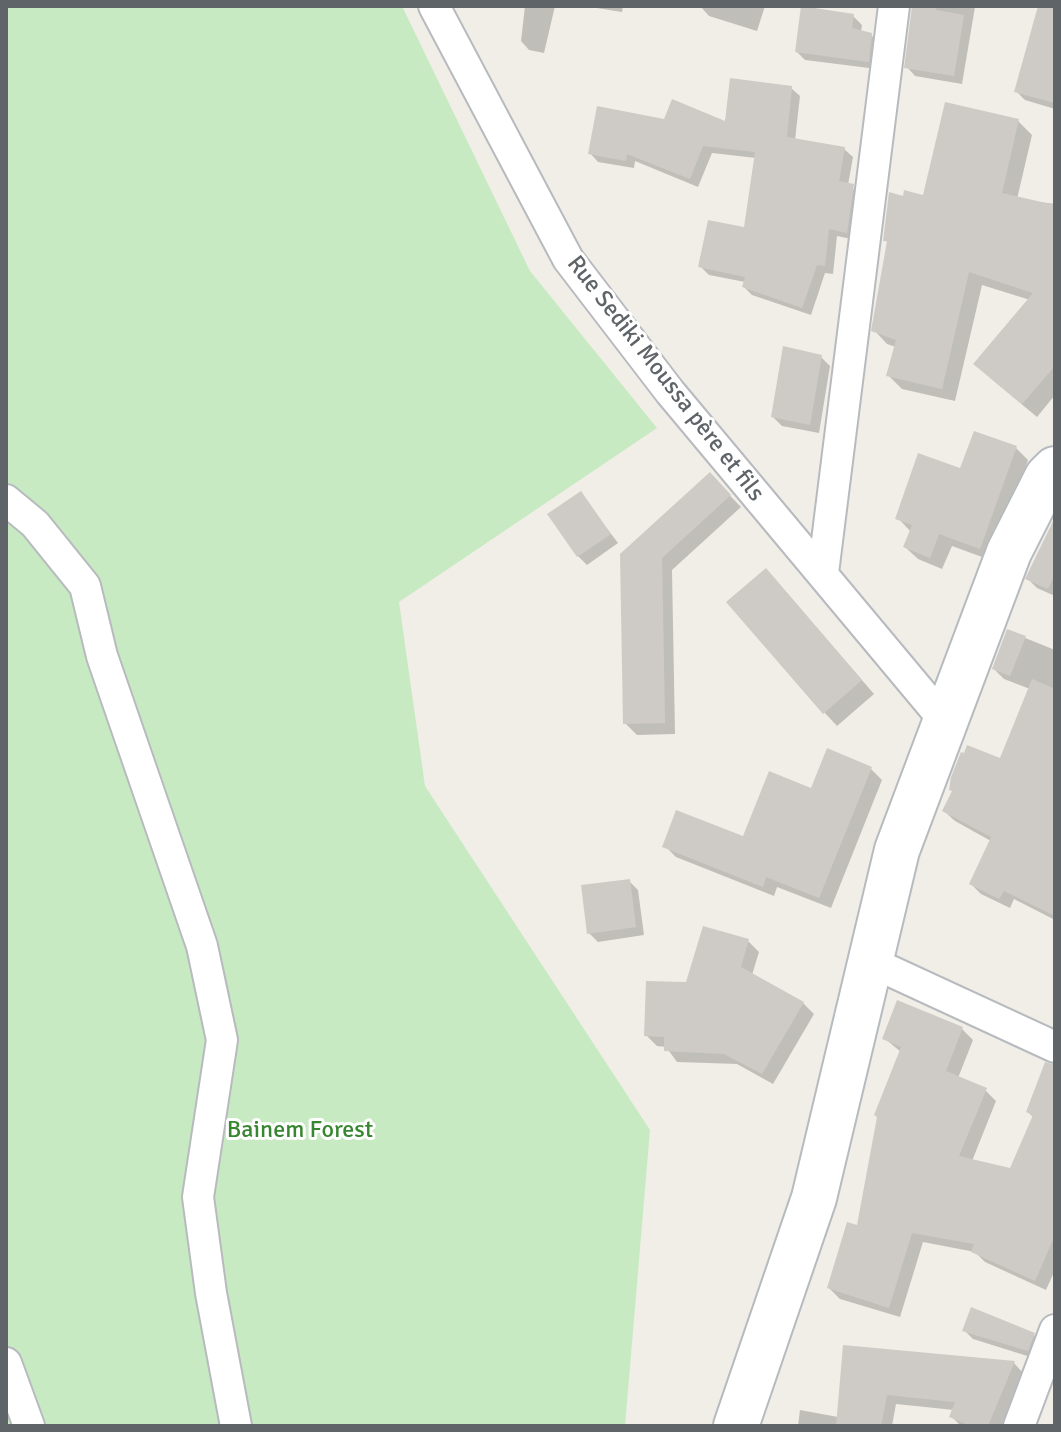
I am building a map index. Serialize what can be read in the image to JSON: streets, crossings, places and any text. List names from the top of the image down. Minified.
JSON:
{"streets":{"street":["Rue Sediki Moussa père et fils"]},"parks":["Bainem Forest"]}
